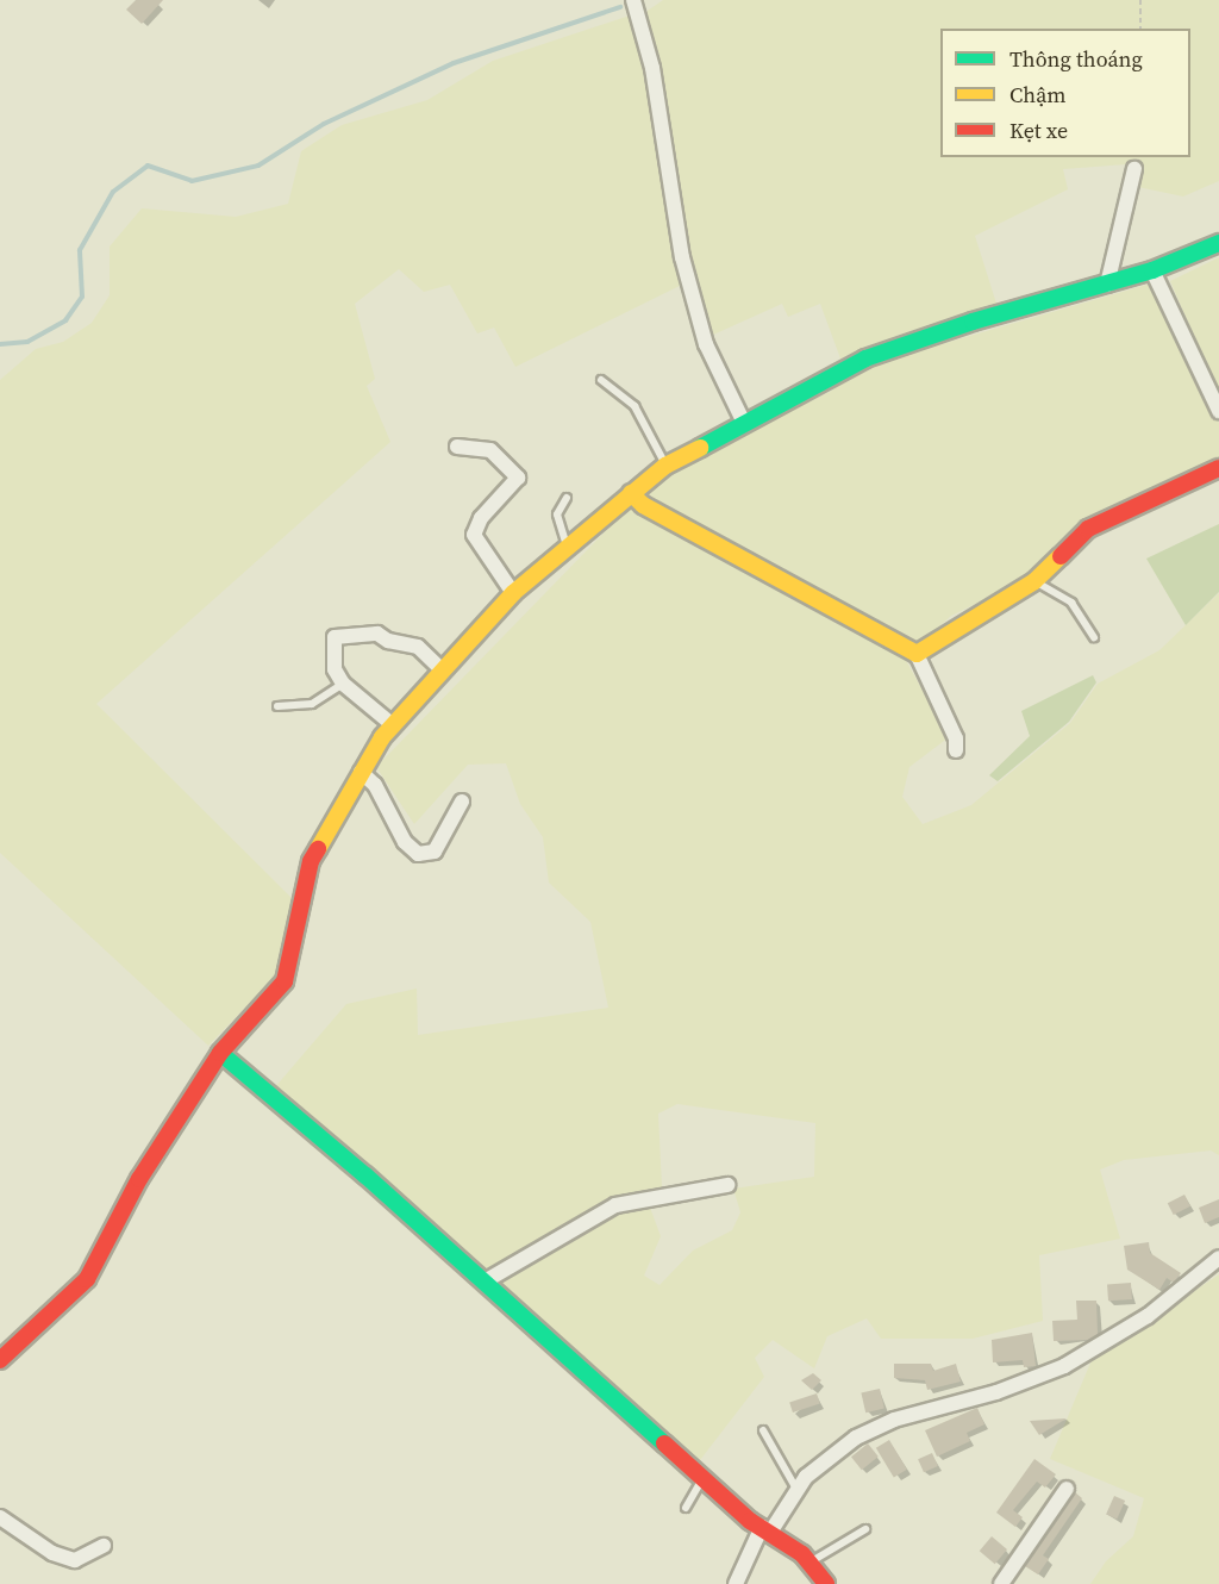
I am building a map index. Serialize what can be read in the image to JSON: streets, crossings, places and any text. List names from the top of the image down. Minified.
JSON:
{"legend":["Thông thoáng","Chậm","Kẹt xe"]}
